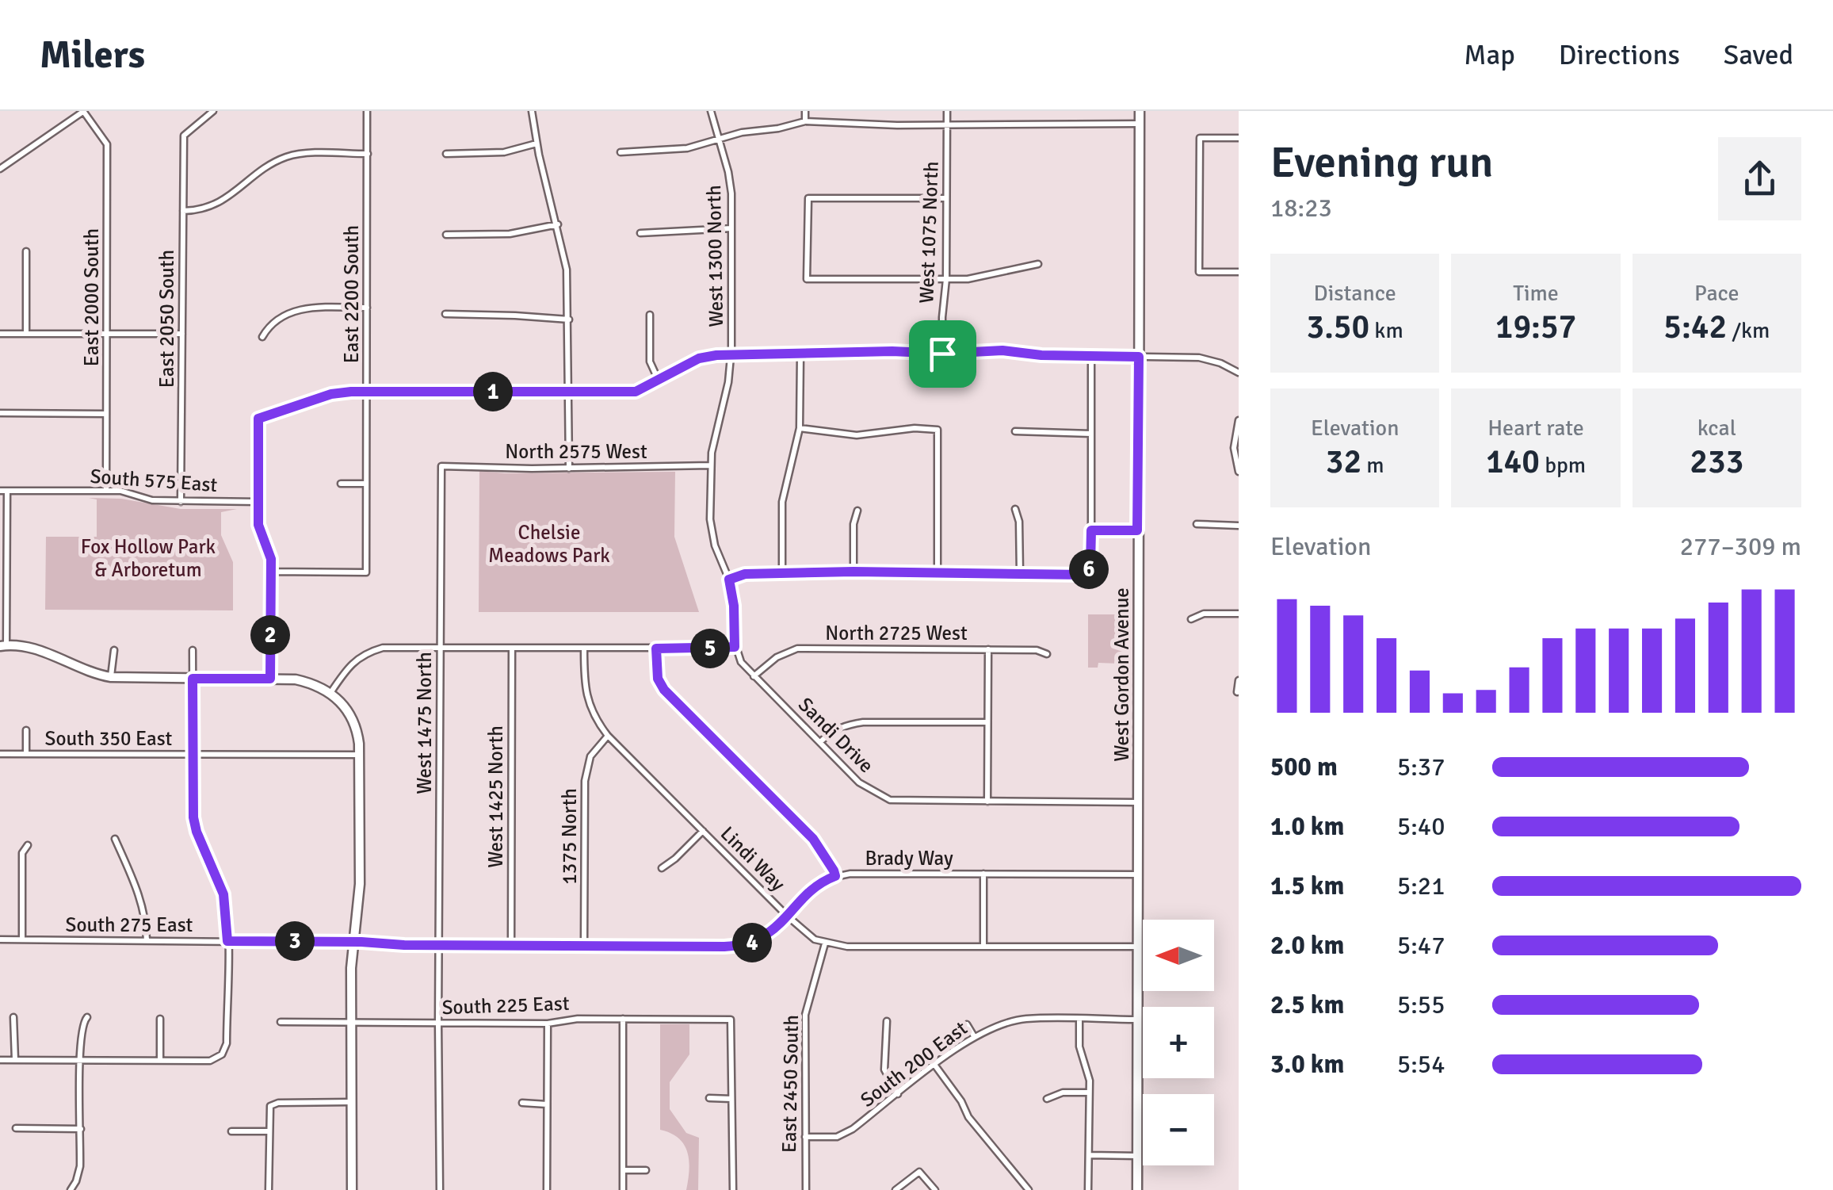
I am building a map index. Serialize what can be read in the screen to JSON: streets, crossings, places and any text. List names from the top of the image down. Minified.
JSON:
{"streets":{"main road":["West Gordon Avenue"],"street":["West 1075 North","West 1300 North","East 2200 South","East 2000 South","East 2050 South","North 2575 West","South 575 East","North 2725 West","West 1475 North","Sandi Drive","South 350 East","West 1425 North","1375 North","Brady Way","Lindi Way","South 275 East","South 225 East","South 200 East","East 2450 South"]},"crossings":[["West 1300 North","North 2575 West"],["West 1300 North","Sandi Drive"],["East 2000 South","South 575 East"],["East 2050 South","South 575 East"],["North 2575 West","West 1475 North"],["North 2725 West","Sandi Drive"],["West Gordon Avenue","Sandi Drive"],["West Gordon Avenue","Brady Way"],["West Gordon Avenue","Lindi Way"],["West Gordon Avenue","South 200 East"],["West 1475 North","South 275 East"],["West 1475 North","South 225 East"],["West 1425 North","South 275 East"],["1375 North","Lindi Way"],["1375 North","South 275 East"],["Brady Way","South 275 East"],["Lindi Way","South 275 East"],["Lindi Way","East 2450 South"],["South 200 East","East 2450 South"]],"parks":["Chelsie Meadows Park","Fox Hollow Park & Arboretum"],"north":"left","page":{"header":"Milers","nav":["Map","Directions","Saved"],"heading":["Evening run","18:23"],"stats":[["Distance","3.50 km"],["Time","19:57"],["Pace","5:42 /km"],["Elevation","32 m"],["Heart rate","140 bpm"],["kcal","233"]],"pins":["1","6","2","5","3","4"],"chart":["Elevation","277–309 m"],"list":[{"name":"500 m","note":"5:37"},{"name":"1.0 km","note":"5:40"},{"name":"1.5 km","note":"5:21"},{"name":"2.0 km","note":"5:47"},{"name":"2.5 km","note":"5:55"},{"name":"3.0 km","note":"5:54"}],"map_buttons":["+","−"]}}
